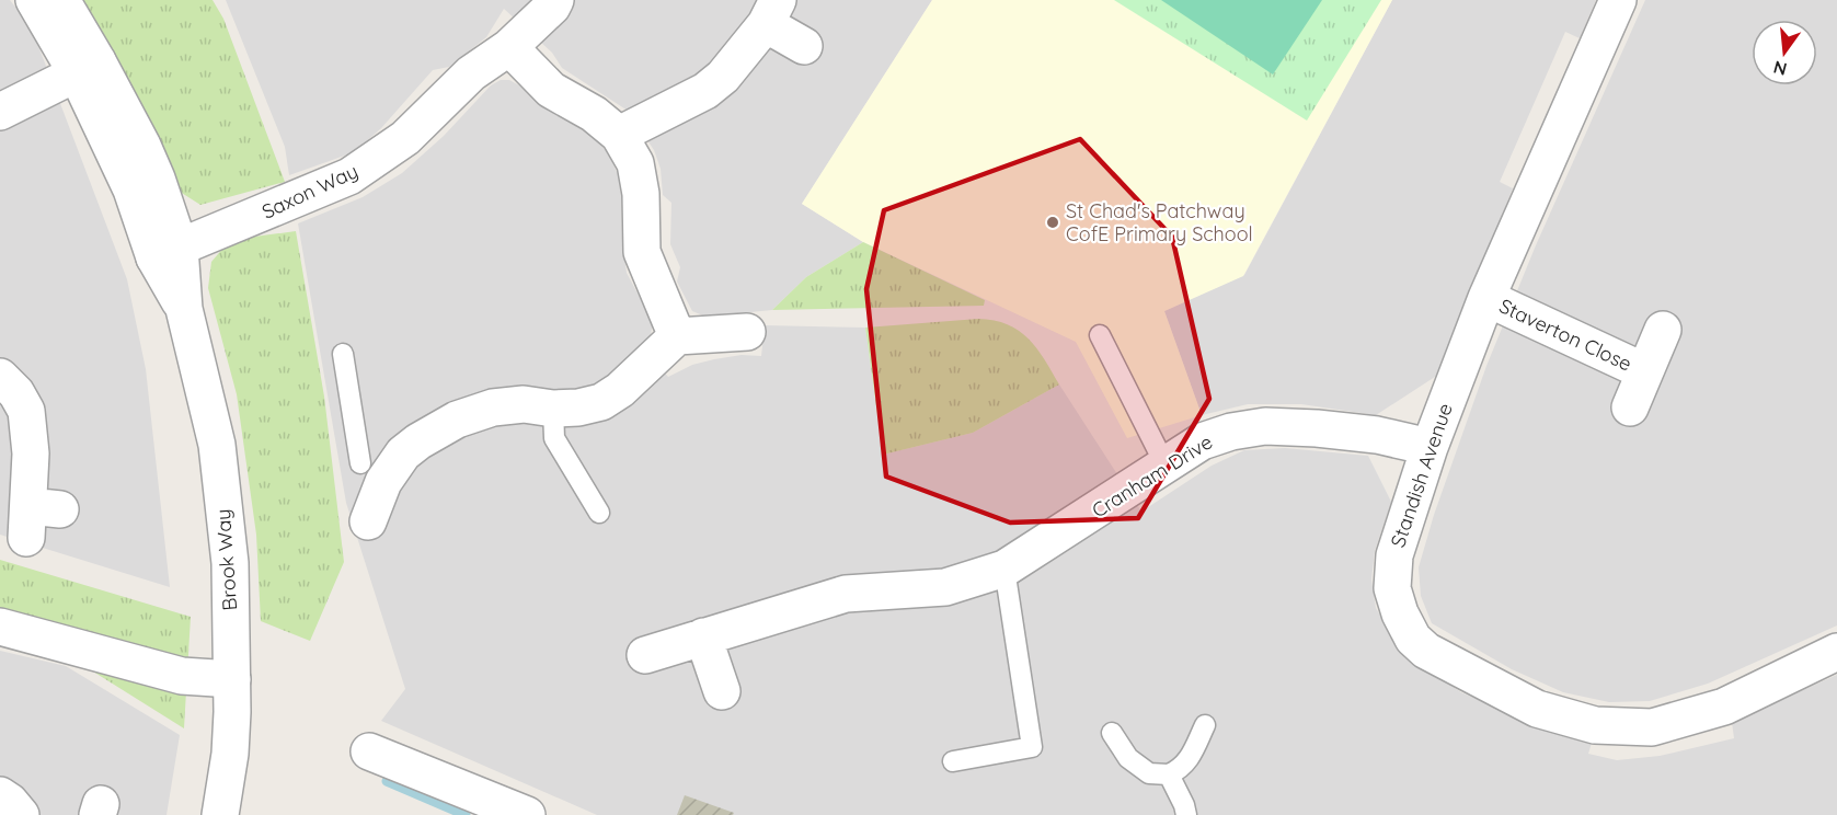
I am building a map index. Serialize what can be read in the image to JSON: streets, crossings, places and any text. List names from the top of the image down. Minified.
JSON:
{"streets":{"street":["Saxon Way","Staverton Close","Standish Avenue","Cranham Drive","Brook Way"]},"crossings":[["Saxon Way","Brook Way"],["Staverton Close","Standish Avenue"],["Standish Avenue","Cranham Drive"]],"places":["St Chad's Patchway CofE Primary School"],"north":"bottom"}
